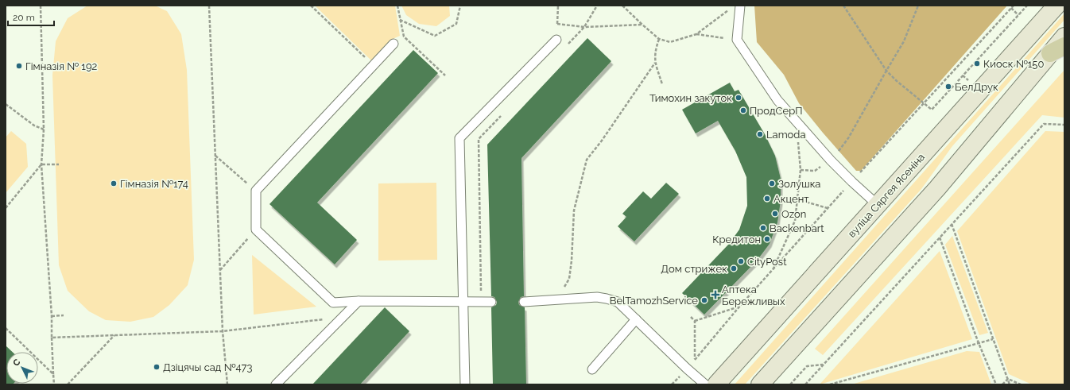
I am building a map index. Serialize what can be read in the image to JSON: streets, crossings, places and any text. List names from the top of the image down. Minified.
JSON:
{"streets":{"main road":["вуліца Сяргея Ясеніна"]},"places":{"other":["Киоск №150","Гімназія № 192","БелДрук","Тимохин закуток","ПродСерП","Lamoda","Гімназія №174","Золушка","Акцент","Ozon","Backenbart","Кредитон","CityPost","Дом стрижек","BelTamozhService","Дзіцячы сад №473"],"health":["Аптека Бережливых"]},"scale_bar":"20 m","north":"top left"}
